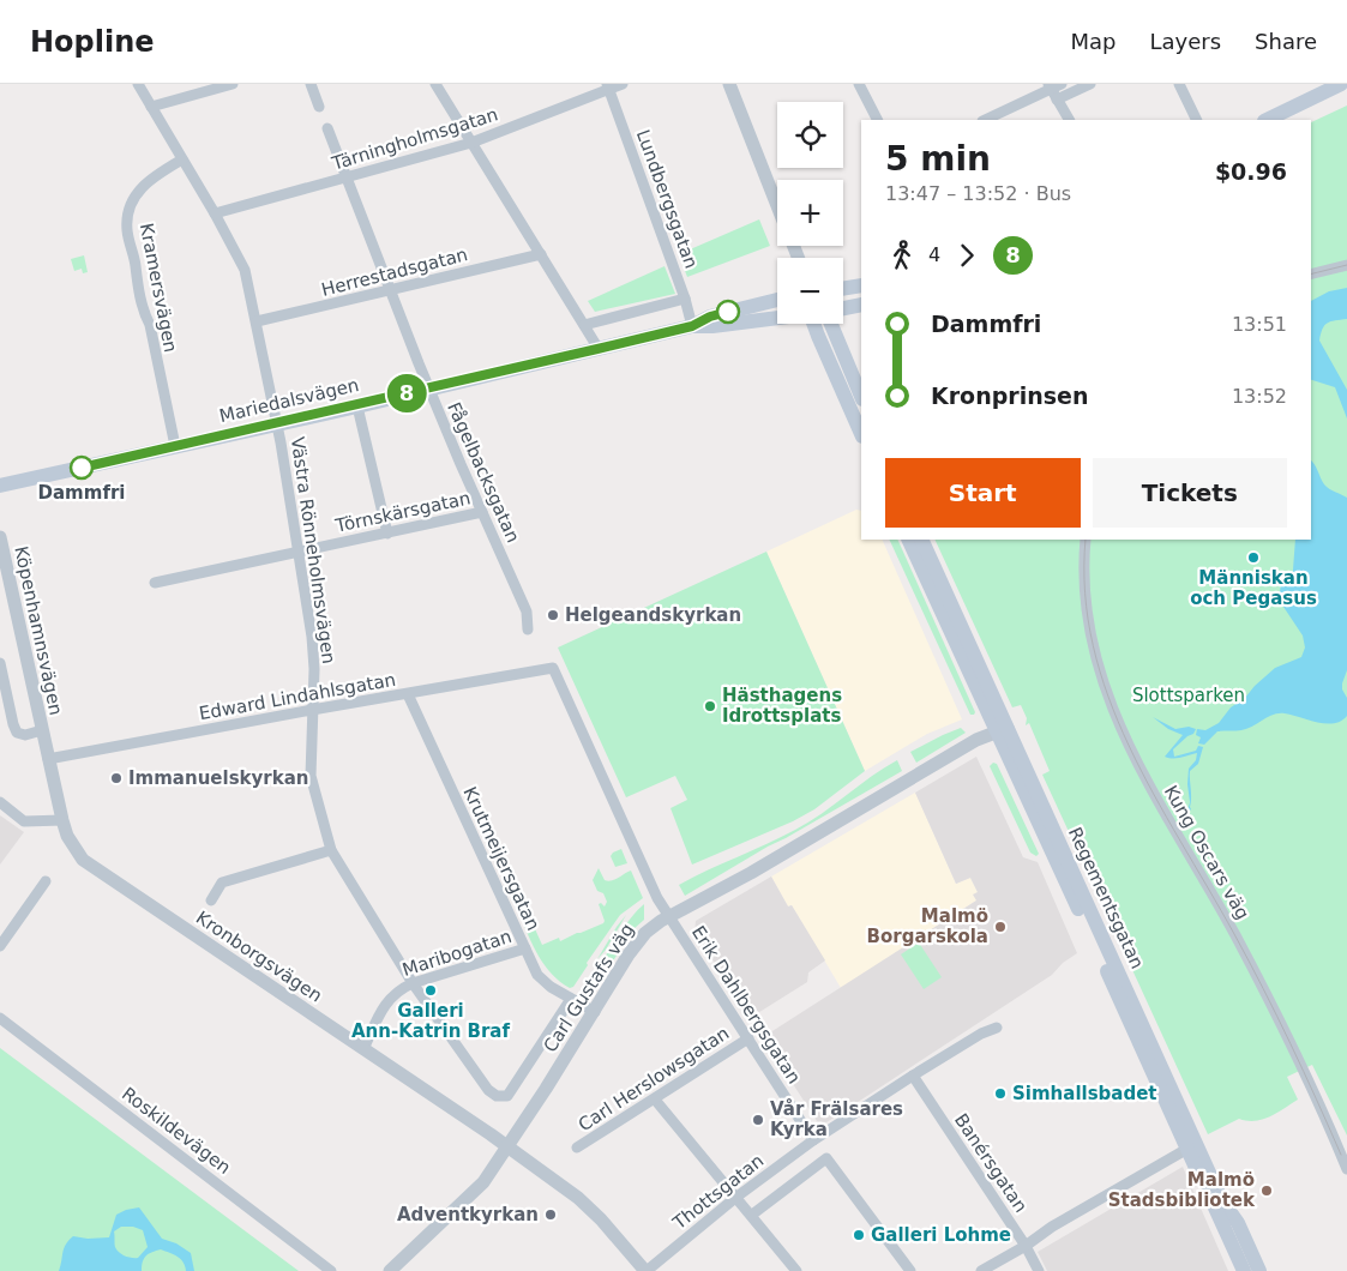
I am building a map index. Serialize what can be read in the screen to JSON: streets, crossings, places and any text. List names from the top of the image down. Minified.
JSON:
{"streets":{"main road":["Mariedalsvägen","Regementsgatan"],"street":["Tärningholmsgatan","Lundbergsgatan","Herrestadsgatan","Kramersvägen","Fågelbacksgatan","Törnskärsgatan","Västra Rönneholmsvägen","Köpenhamnsvägen","Edward Lindahlsgatan","Kung Oscars väg","Krutmeijersgatan","Maribogatan","Kronborgsvägen","Carl Gustafs väg","Erik Dahlbergsgatan","Carl Herslowsgatan","Roskildevägen","Banérsgatan","Thottsgatan"]},"crossings":[["Tärningholmsgatan","Lundbergsgatan"],["Tärningholmsgatan","Fågelbacksgatan"],["Tärningholmsgatan","Västra Rönneholmsvägen"],["Lundbergsgatan","Mariedalsvägen"],["Herrestadsgatan","Fågelbacksgatan"],["Herrestadsgatan","Västra Rönneholmsvägen"],["Kramersvägen","Mariedalsvägen"],["Kramersvägen","Västra Rönneholmsvägen"],["Mariedalsvägen","Fågelbacksgatan"],["Mariedalsvägen","Västra Rönneholmsvägen"],["Fågelbacksgatan","Törnskärsgatan"],["Törnskärsgatan","Västra Rönneholmsvägen"],["Västra Rönneholmsvägen","Edward Lindahlsgatan"],["Västra Rönneholmsvägen","Maribogatan"],["Västra Rönneholmsvägen","Carl Gustafs väg"],["Köpenhamnsvägen","Edward Lindahlsgatan"],["Köpenhamnsvägen","Kronborgsvägen"],["Edward Lindahlsgatan","Krutmeijersgatan"],["Edward Lindahlsgatan","Carl Gustafs väg"],["Edward Lindahlsgatan","Erik Dahlbergsgatan"],["Krutmeijersgatan","Maribogatan"],["Krutmeijersgatan","Carl Gustafs väg"],["Regementsgatan","Carl Gustafs väg"],["Maribogatan","Kronborgsvägen"],["Kronborgsvägen","Carl Gustafs väg"],["Kronborgsvägen","Thottsgatan"],["Carl Gustafs väg","Erik Dahlbergsgatan"],["Erik Dahlbergsgatan","Carl Herslowsgatan"],["Erik Dahlbergsgatan","Thottsgatan"],["Banérsgatan","Thottsgatan"]],"parks":["Slottsparken"],"places":["Dammfri","Människan och Pegasus","Helgeandskyrkan","Hästhagens Idrottsplats","Immanuelskyrkan","Malmö Borgarskola","Galleri Ann-Katrin Braf","Simhallsbadet","Vår Frälsares Kyrka","Malmö Stadsbibliotek","Adventkyrkan","Galleri Lohme"],"lines":["bus line 8"],"page":{"header":"Hopline","nav":["Map","Layers","Share"],"on_map":"8","map_buttons":["+","−"],"heading":["5 min","13:47 – 13:52 · Bus","$0.96"],"legs":["4","8"],"list":[{"name":"Dammfri","value":"13:51"},{"name":"Kronprinsen","value":"13:52"}],"buttons":["Start","Tickets"]}}
